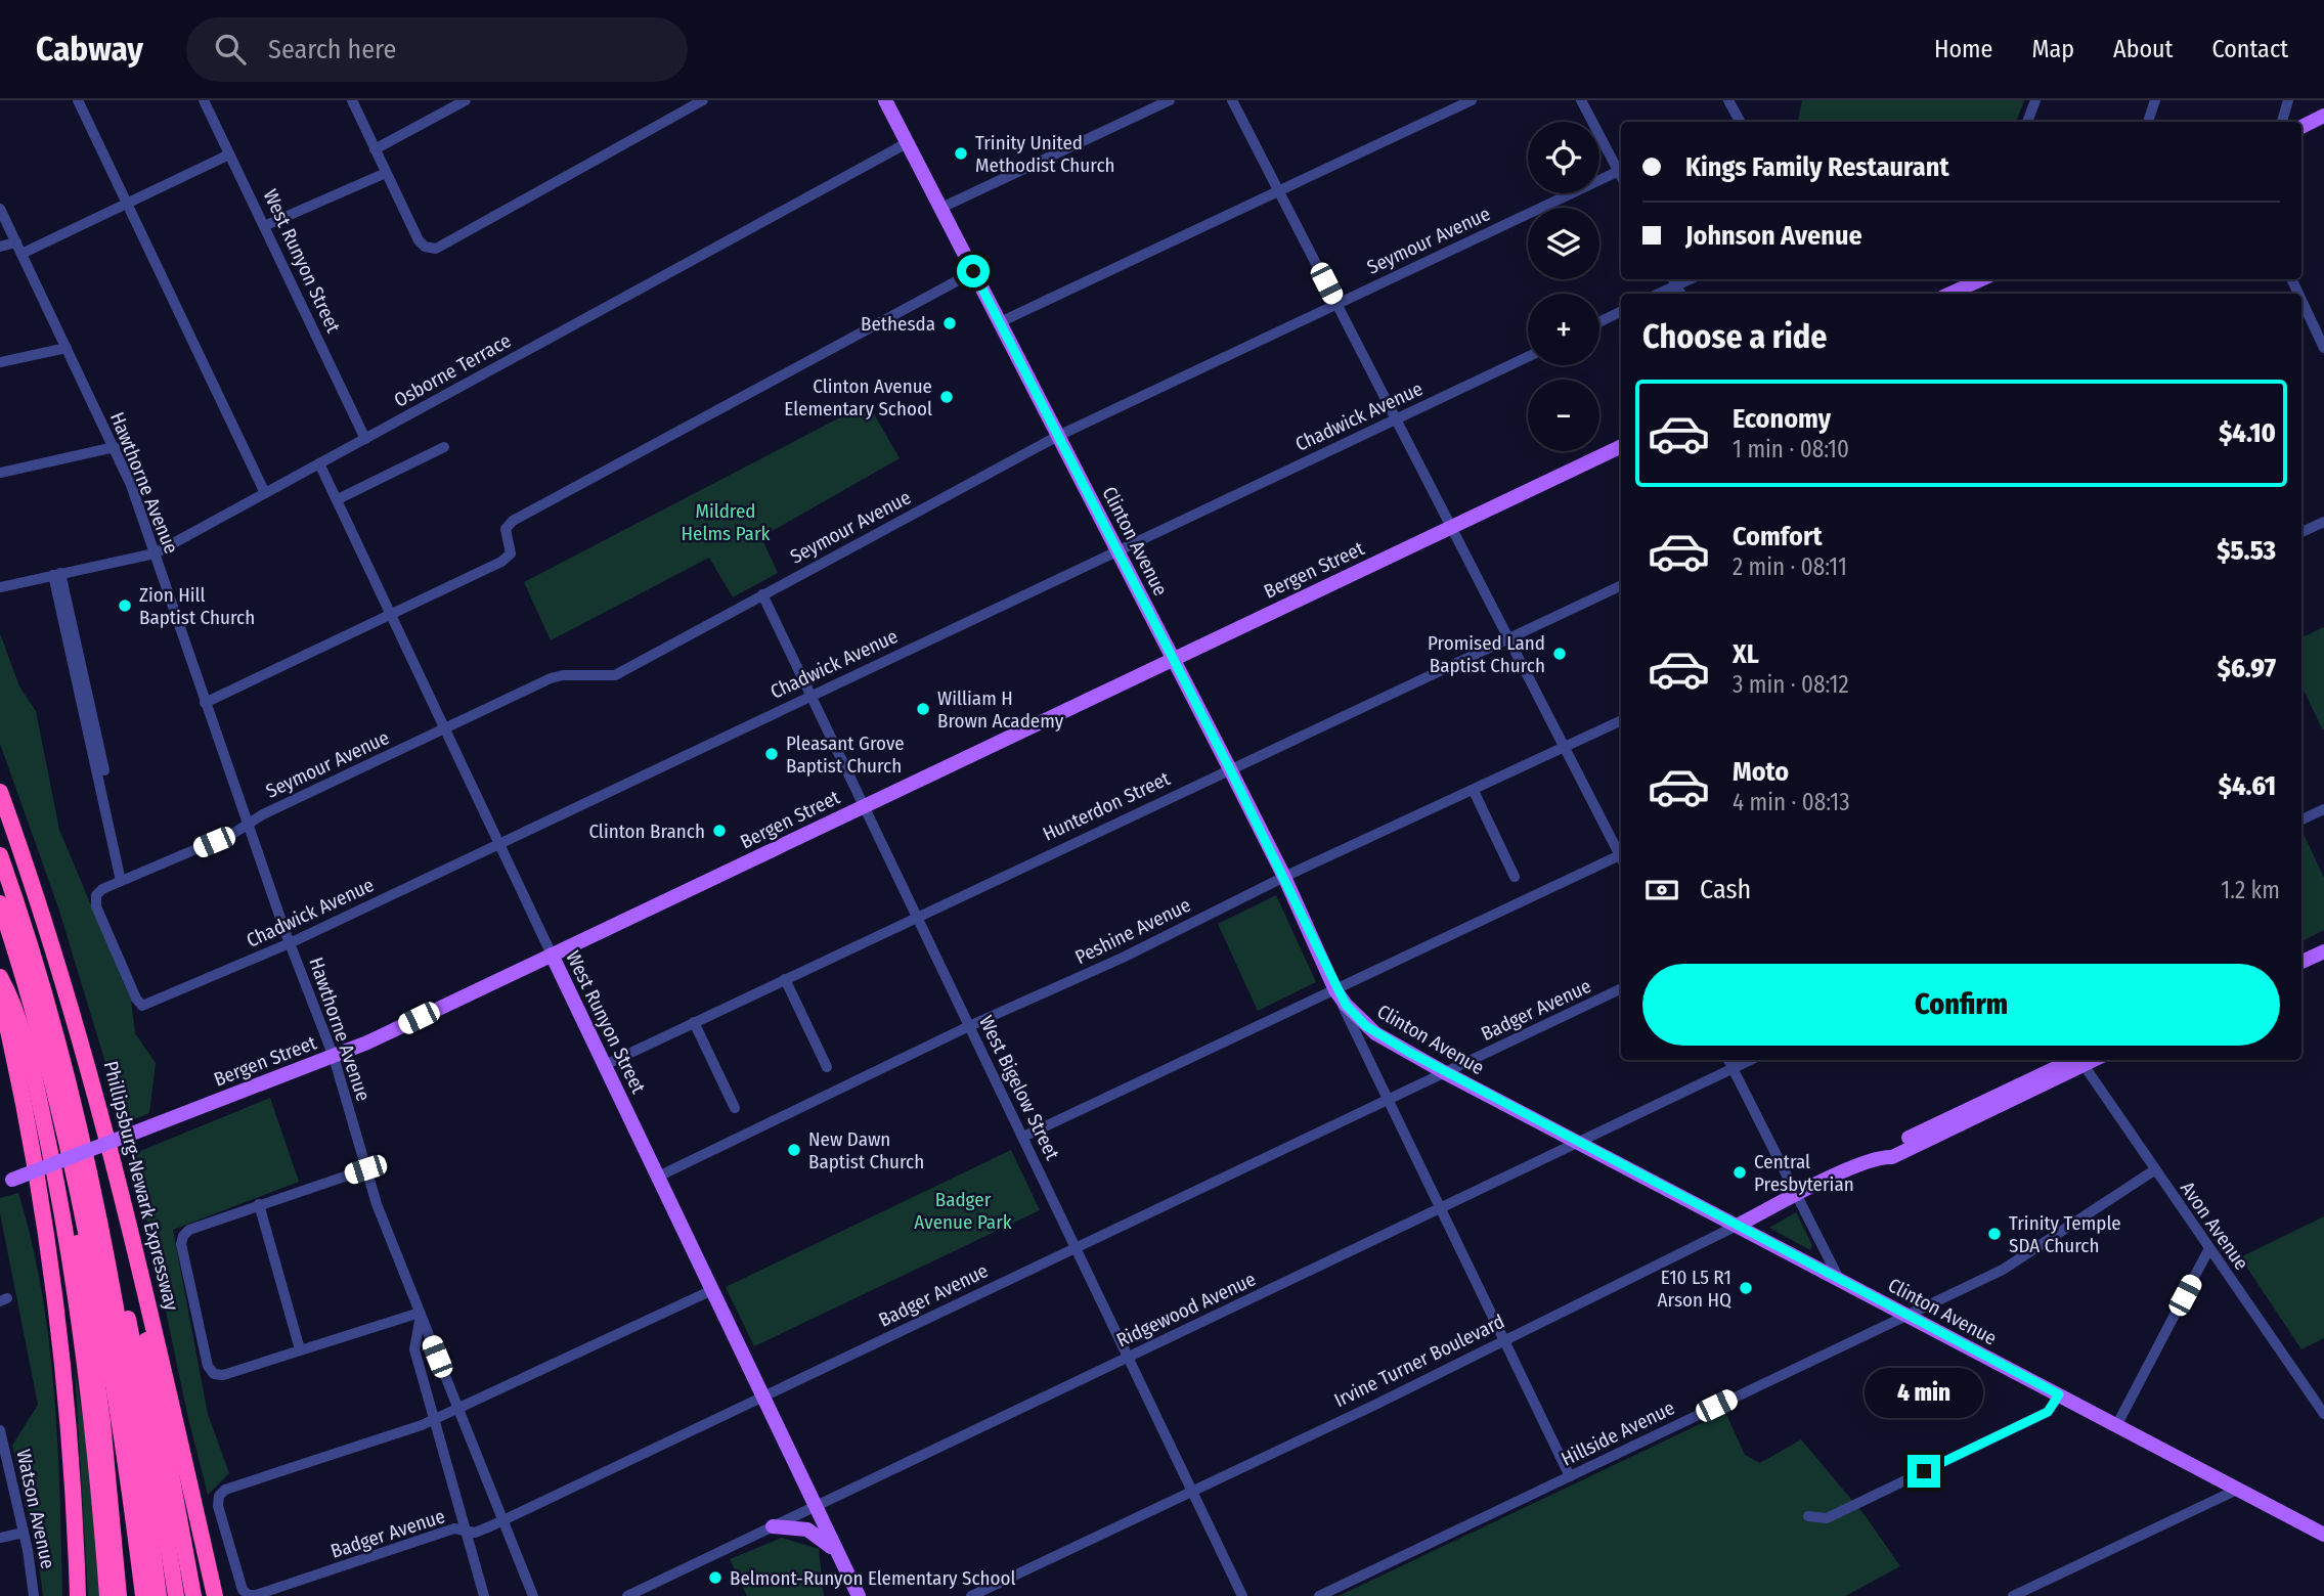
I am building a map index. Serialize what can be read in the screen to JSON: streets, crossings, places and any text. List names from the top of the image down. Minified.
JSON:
{"streets":{"highway":["Phillipsburg-Newark Expressway"],"main road":["West Runyon Street","Clinton Avenue","Bergen Street","Irvine Turner Boulevard"],"street":["Seymour Avenue","Osborne Terrace","Chadwick Avenue","Hawthorne Avenue","Hunterdon Street","Peshine Avenue","Badger Avenue","West Bigelow Street","Avon Avenue","Ridgewood Avenue","Hillside Avenue","Watson Avenue"]},"crossings":[["Seymour Avenue","West Runyon Street"],["Seymour Avenue","Chadwick Avenue"],["Seymour Avenue","Hawthorne Avenue"],["Seymour Avenue","Clinton Avenue"],["Seymour Avenue","West Bigelow Street"],["West Runyon Street","Osborne Terrace"],["West Runyon Street","Chadwick Avenue"],["West Runyon Street","Bergen Street"],["West Runyon Street","Hunterdon Street"],["West Runyon Street","Peshine Avenue"],["West Runyon Street","Badger Avenue"],["West Runyon Street","Ridgewood Avenue"],["Osborne Terrace","Hawthorne Avenue"],["Osborne Terrace","Clinton Avenue"],["Chadwick Avenue","Hawthorne Avenue"],["Chadwick Avenue","Clinton Avenue"],["Chadwick Avenue","West Bigelow Street"],["Hawthorne Avenue","Bergen Street"],["Hawthorne Avenue","Badger Avenue"],["Clinton Avenue","Bergen Street"],["Clinton Avenue","Hunterdon Street"],["Clinton Avenue","Peshine Avenue"],["Clinton Avenue","Badger Avenue"],["Clinton Avenue","Ridgewood Avenue"],["Clinton Avenue","Irvine Turner Boulevard"],["Clinton Avenue","Hillside Avenue"],["Bergen Street","West Bigelow Street"],["Hunterdon Street","West Bigelow Street"],["Peshine Avenue","West Bigelow Street"],["Badger Avenue","West Bigelow Street"],["West Bigelow Street","Ridgewood Avenue"],["West Bigelow Street","Irvine Turner Boulevard"],["Avon Avenue","Hillside Avenue"]],"parks":["Mildred Helms Park","Badger Avenue Park"],"places":["Trinity United Methodist Church","Bethesda","Clinton Avenue Elementary School","Zion Hill Baptist Church","Promised Land Baptist Church","William H Brown Academy","Pleasant Grove Baptist Church","Clinton Branch","New Dawn Baptist Church","Central Presbyterian","Trinity Temple SDA Church","E10 L5 R1 Arson HQ","Belmont-Runyon Elementary School"],"page":{"header":"Cabway","search":"Search here","nav":["Home","Map","About","Contact"],"map_buttons":["+","−"],"banner":["Kings Family Restaurant","Johnson Avenue"],"heading":"Choose a ride","list":[{"name":"Economy","note":"1 min · 08:10","value":"$4.10"},{"name":"Comfort","note":"2 min · 08:11","value":"$5.53"},{"name":"XL","note":"3 min · 08:12","value":"$6.97"},{"name":"Moto","note":"4 min · 08:13","value":"$4.61"}],"pay":["Cash","1.2 km"],"buttons":"Confirm","bubble":"4 min"}}
